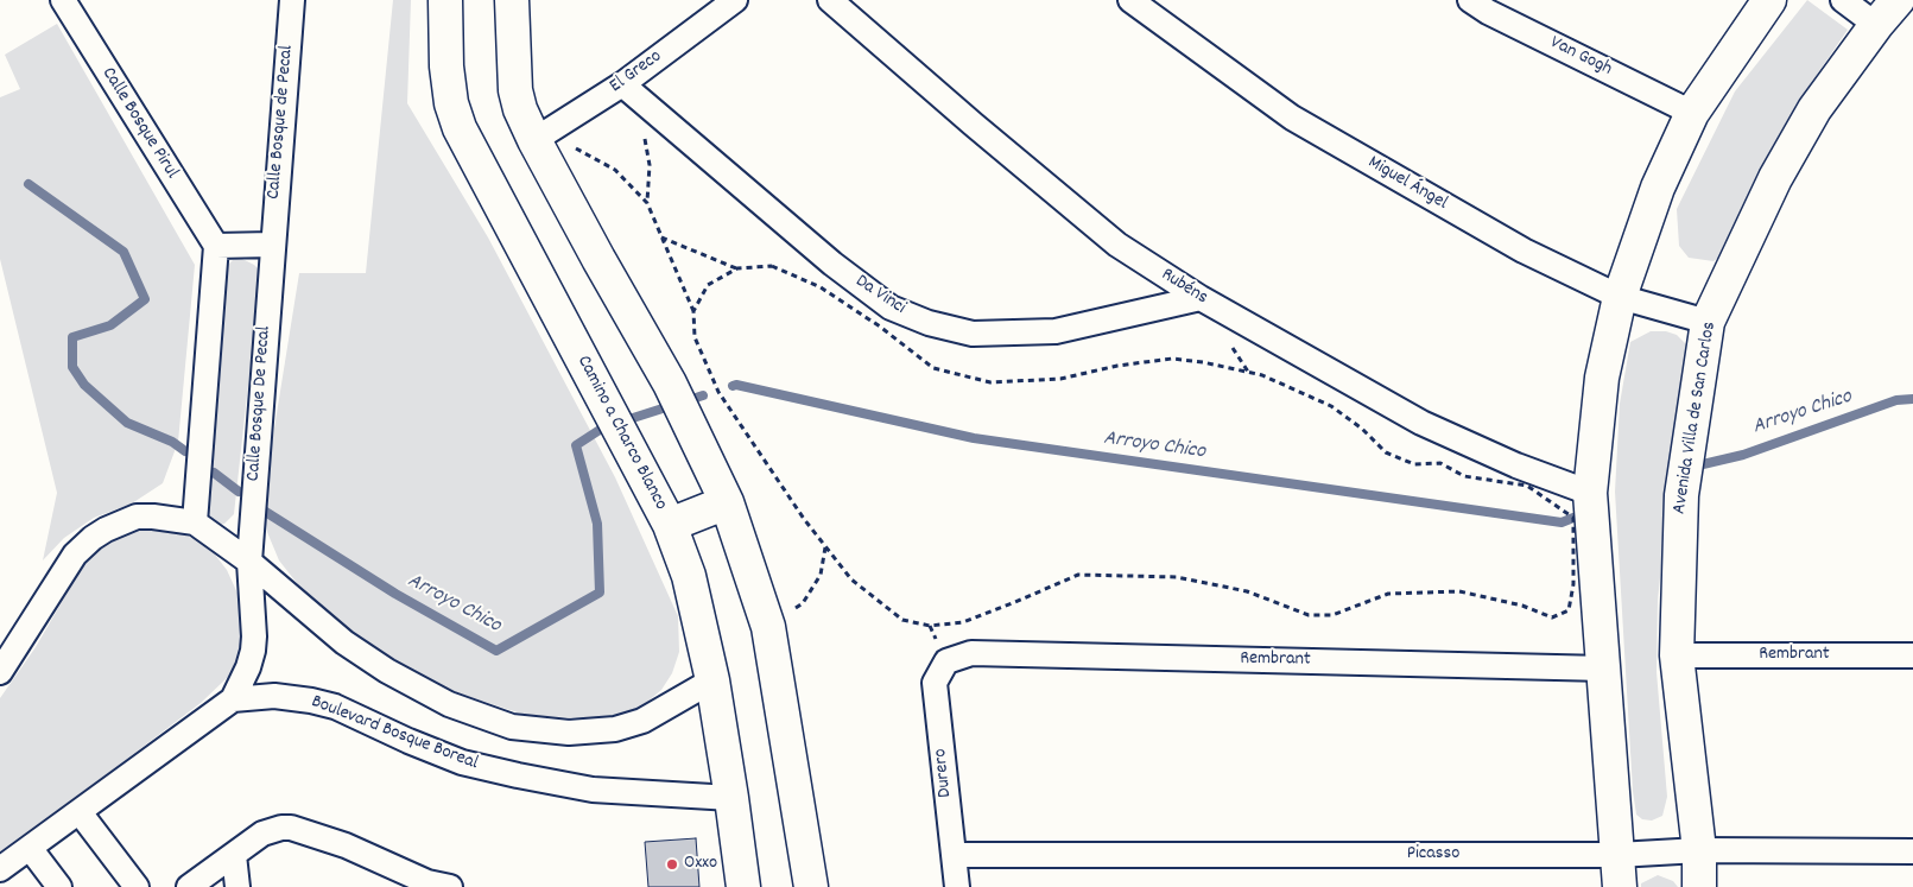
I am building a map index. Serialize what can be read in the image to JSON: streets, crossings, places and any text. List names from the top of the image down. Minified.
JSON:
{"streets":{"street":["Van Gogh","El Greco","Calle Bosque de Pecal","Calle Bosque Pirul","Miguel Ángel","Rubéns","Da Vinci","Calle Bosque De Pecal","Avenida Villa de San Carlos","Camino a Charco Blanco","Rembrant","Boulevard Bosque Boreal","Durero","Picasso"]},"crossings":[["El Greco","Da Vinci"],["Calle Bosque de Pecal","Calle Bosque De Pecal"],["Miguel Ángel","Avenida Villa de San Carlos"],["Rubéns","Da Vinci"],["Avenida Villa de San Carlos","Rembrant"],["Avenida Villa de San Carlos","Picasso"],["Camino a Charco Blanco","Boulevard Bosque Boreal"],["Rembrant","Durero"],["Durero","Picasso"]],"water":["Arroyo Chico"],"places":["Oxxo"]}
